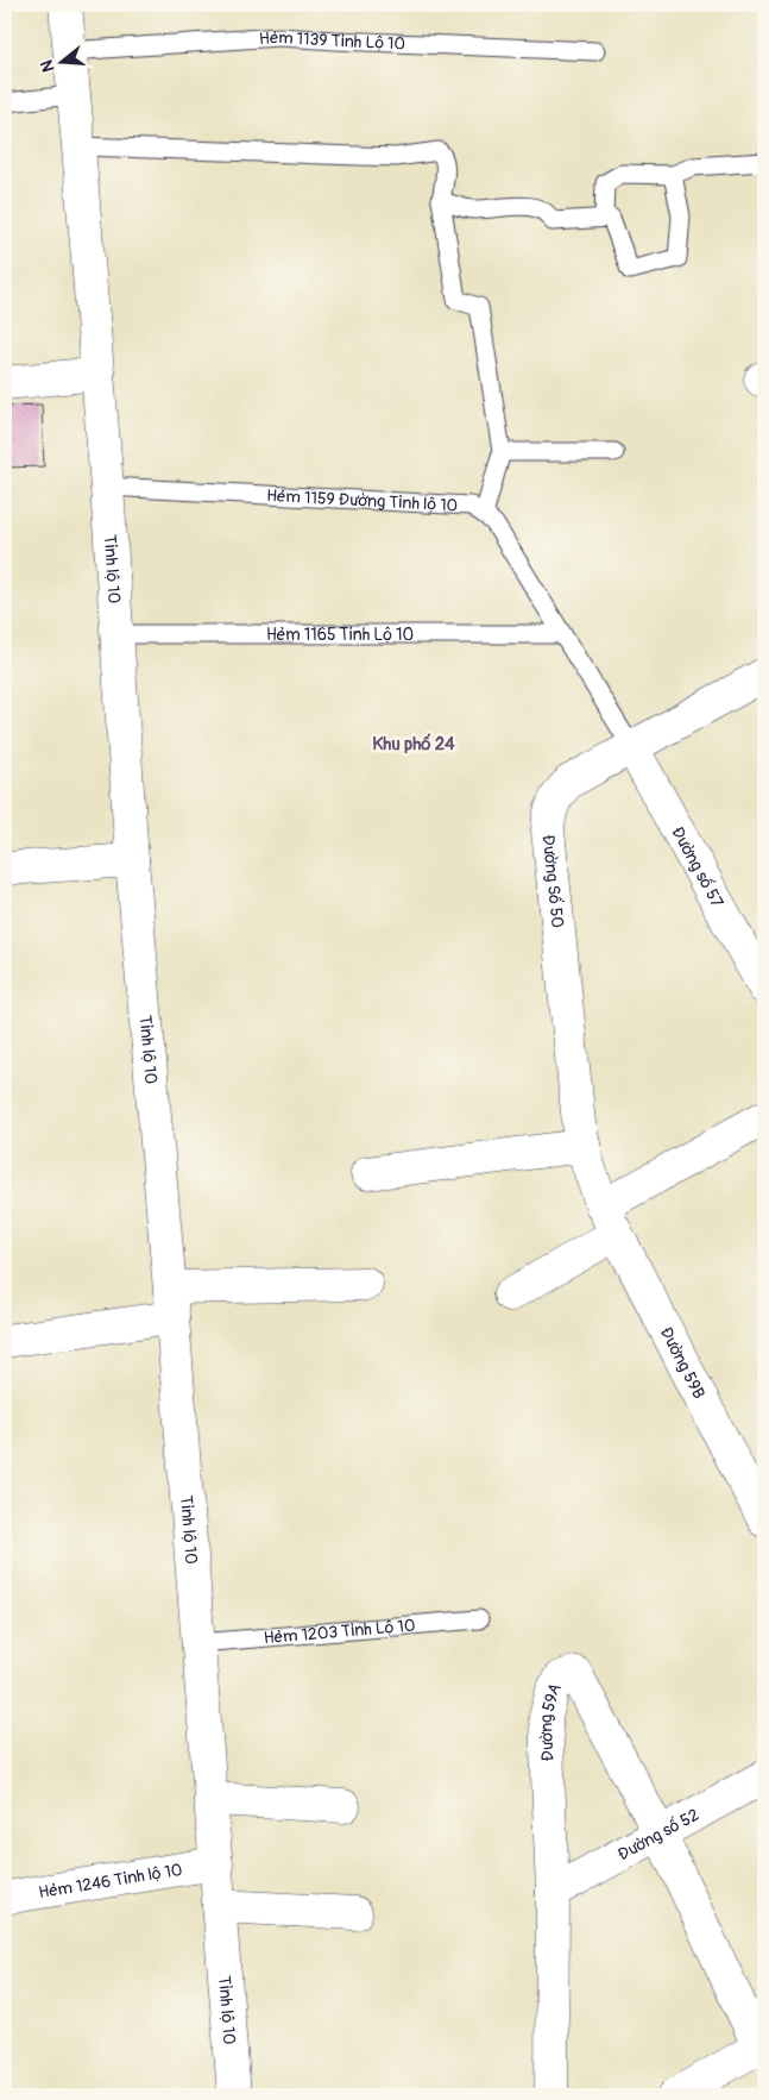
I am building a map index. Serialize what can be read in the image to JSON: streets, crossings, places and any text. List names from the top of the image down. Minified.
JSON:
{"streets":{"street":["Tỉnh lộ 10","Đường số 57","Đường Số 50","Đường 59B","Đường 59A","Đường số 52","Hẻm 1246 Tỉnh lộ 10"],"lane":["Hẻm 1139 Tỉnh Lộ 10","Hẻm 1159 Đường Tỉnh lộ 10","Hẻm 1165 Tỉnh Lộ 10","Hẻm 1203 Tỉnh Lộ 10"]},"crossings":[["Hẻm 1139 Tỉnh Lộ 10","Tỉnh lộ 10"],["Hẻm 1159 Đường Tỉnh lộ 10","Tỉnh lộ 10"],["Tỉnh lộ 10","Hẻm 1165 Tỉnh Lộ 10"],["Tỉnh lộ 10","Hẻm 1203 Tỉnh Lộ 10"],["Tỉnh lộ 10","Hẻm 1246 Tỉnh lộ 10"],["Đường số 57","Đường Số 50"],["Đường Số 50","Đường 59B"],["Đường 59A","Đường số 52"]],"districts":["Khu phố 24"],"north":"left"}
